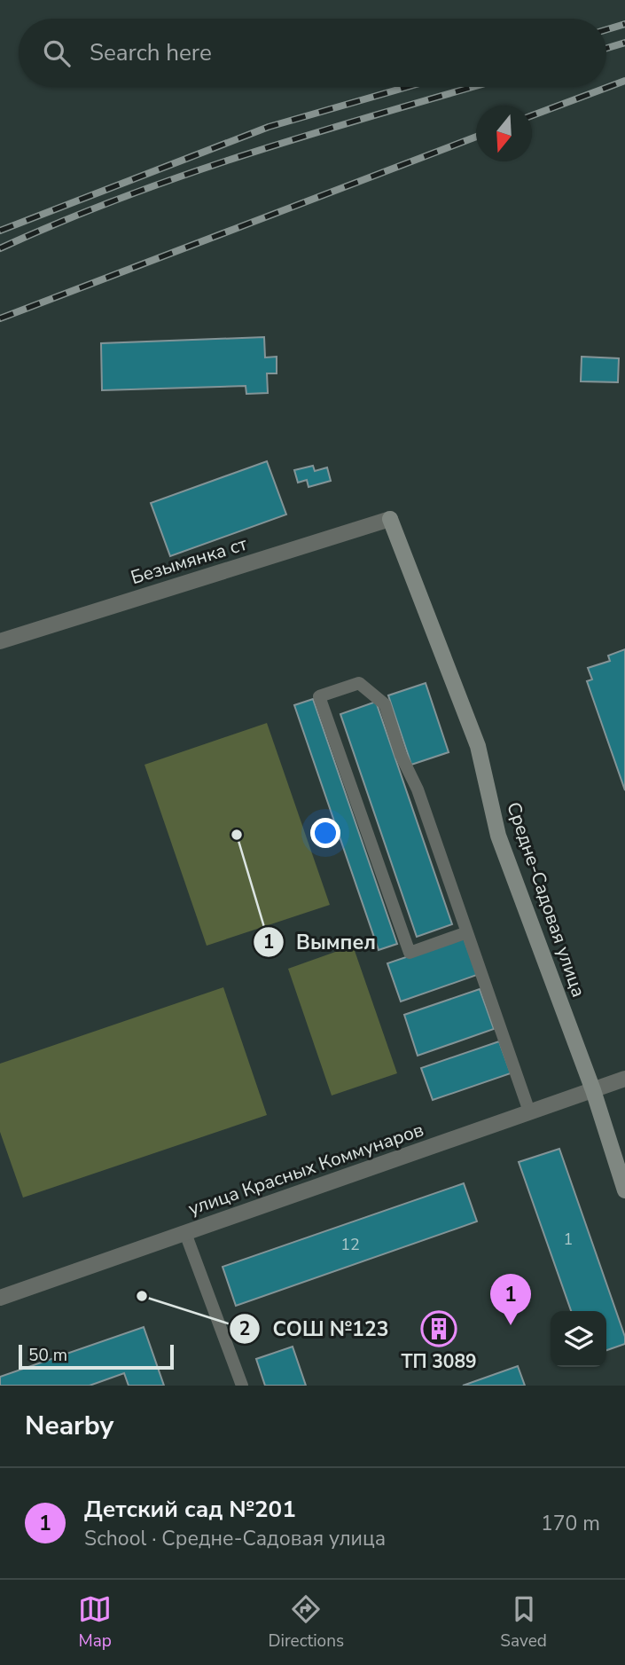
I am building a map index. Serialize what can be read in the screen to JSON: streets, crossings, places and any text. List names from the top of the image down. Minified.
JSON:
{"streets":{"street":["Безымянка ст","Средне-Садовая улица","улица Красных Коммунаров"]},"crossings":[["Безымянка ст","Средне-Садовая улица"],["Средне-Садовая улица","улица Красных Коммунаров"]],"places":{"other":["Вымпел","СОШ №123"],"building":["ТП 3089"]},"house_numbers":["1","12"],"scale_bar":"50 m","north":"bottom","page":{"search":"Search here","pins":"1","scale":"50 m","heading":"Nearby","list":[{"mark":"1","name":"Детский сад №201","note":"School · Средне-Садовая улица","value":"170 m"}],"nav":["Map","Directions","Saved"]}}
